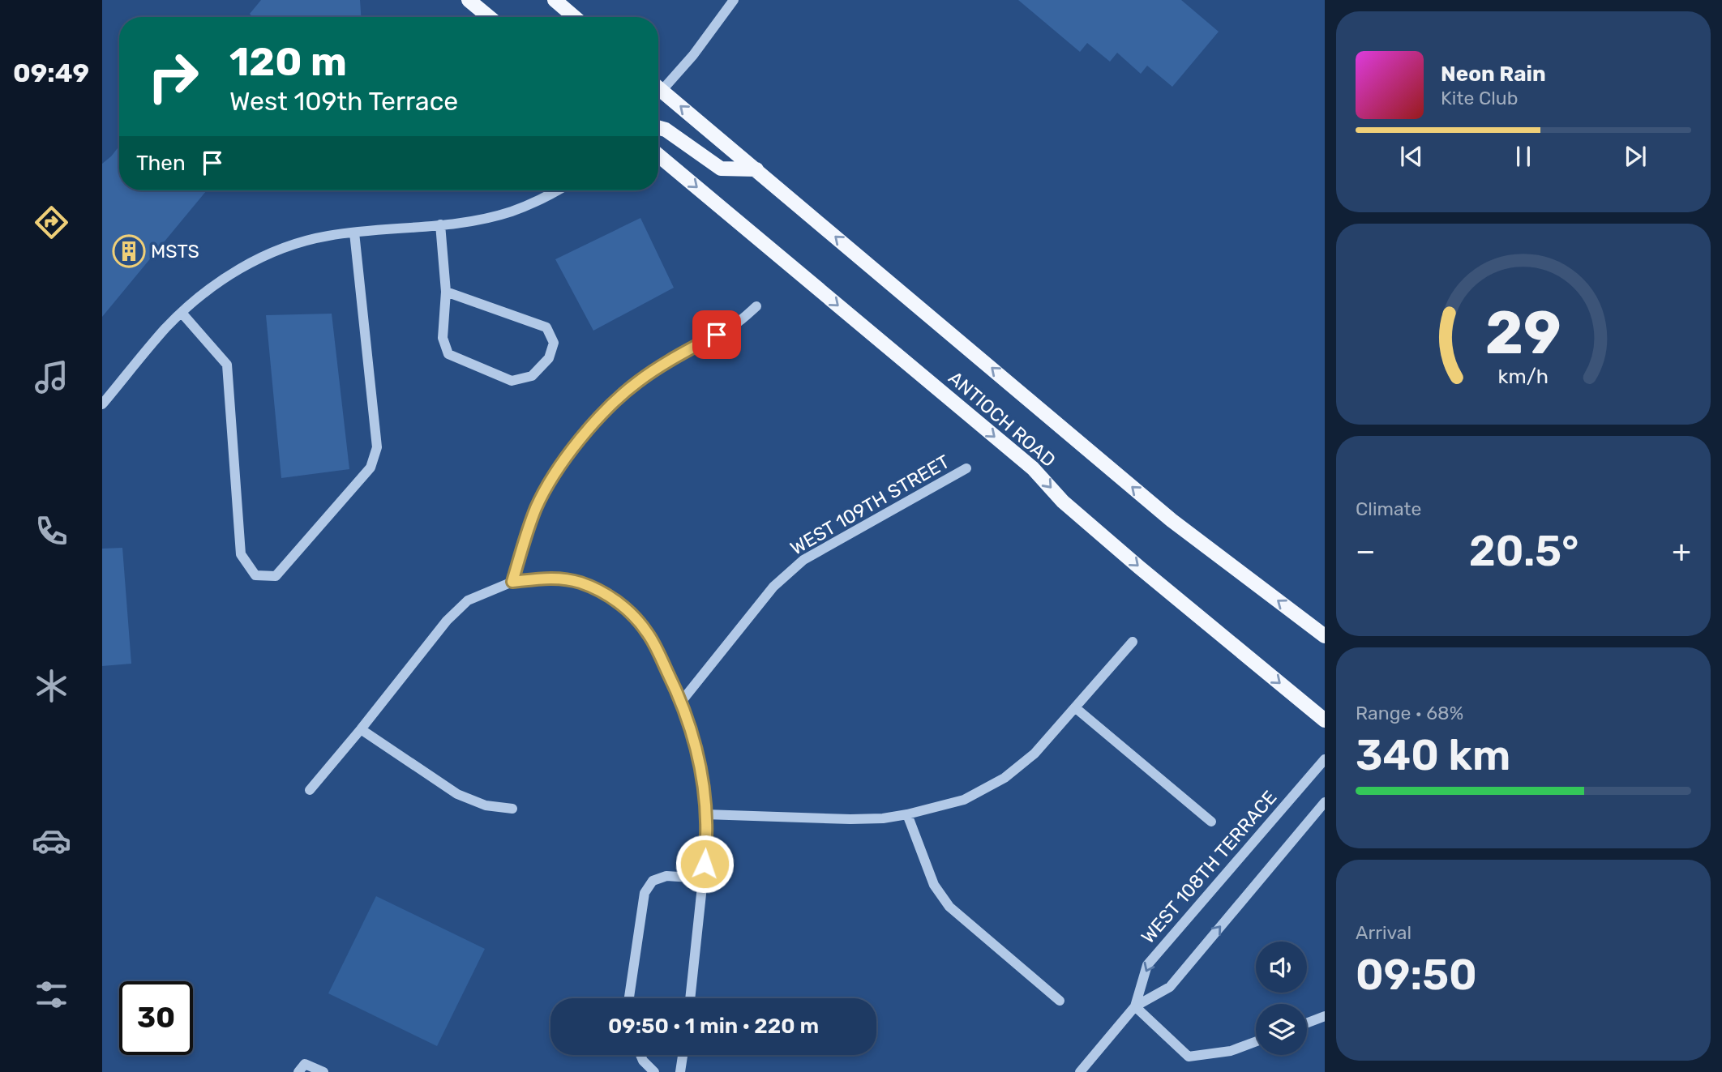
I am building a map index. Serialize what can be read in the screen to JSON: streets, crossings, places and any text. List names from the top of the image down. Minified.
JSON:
{"streets":{"main road":["ANTIOCH ROAD"],"street":["WEST 109TH STREET","WEST 108TH TERRACE"]},"places":{"building":["MSTS"]},"page":{"tabs":"09:49","turn":["120 m","West 109th Terrace"],"song":["Neon Rain","Kite Club"],"then":"Then","tile":["Climate",["Range · 68%","340 km"],["Arrival","09:50"]],"heat":["−","20.5°","+"],"limit":"30","trip":"09:50 · 1 min · 220 m","gauge":["29","km/h"]}}
